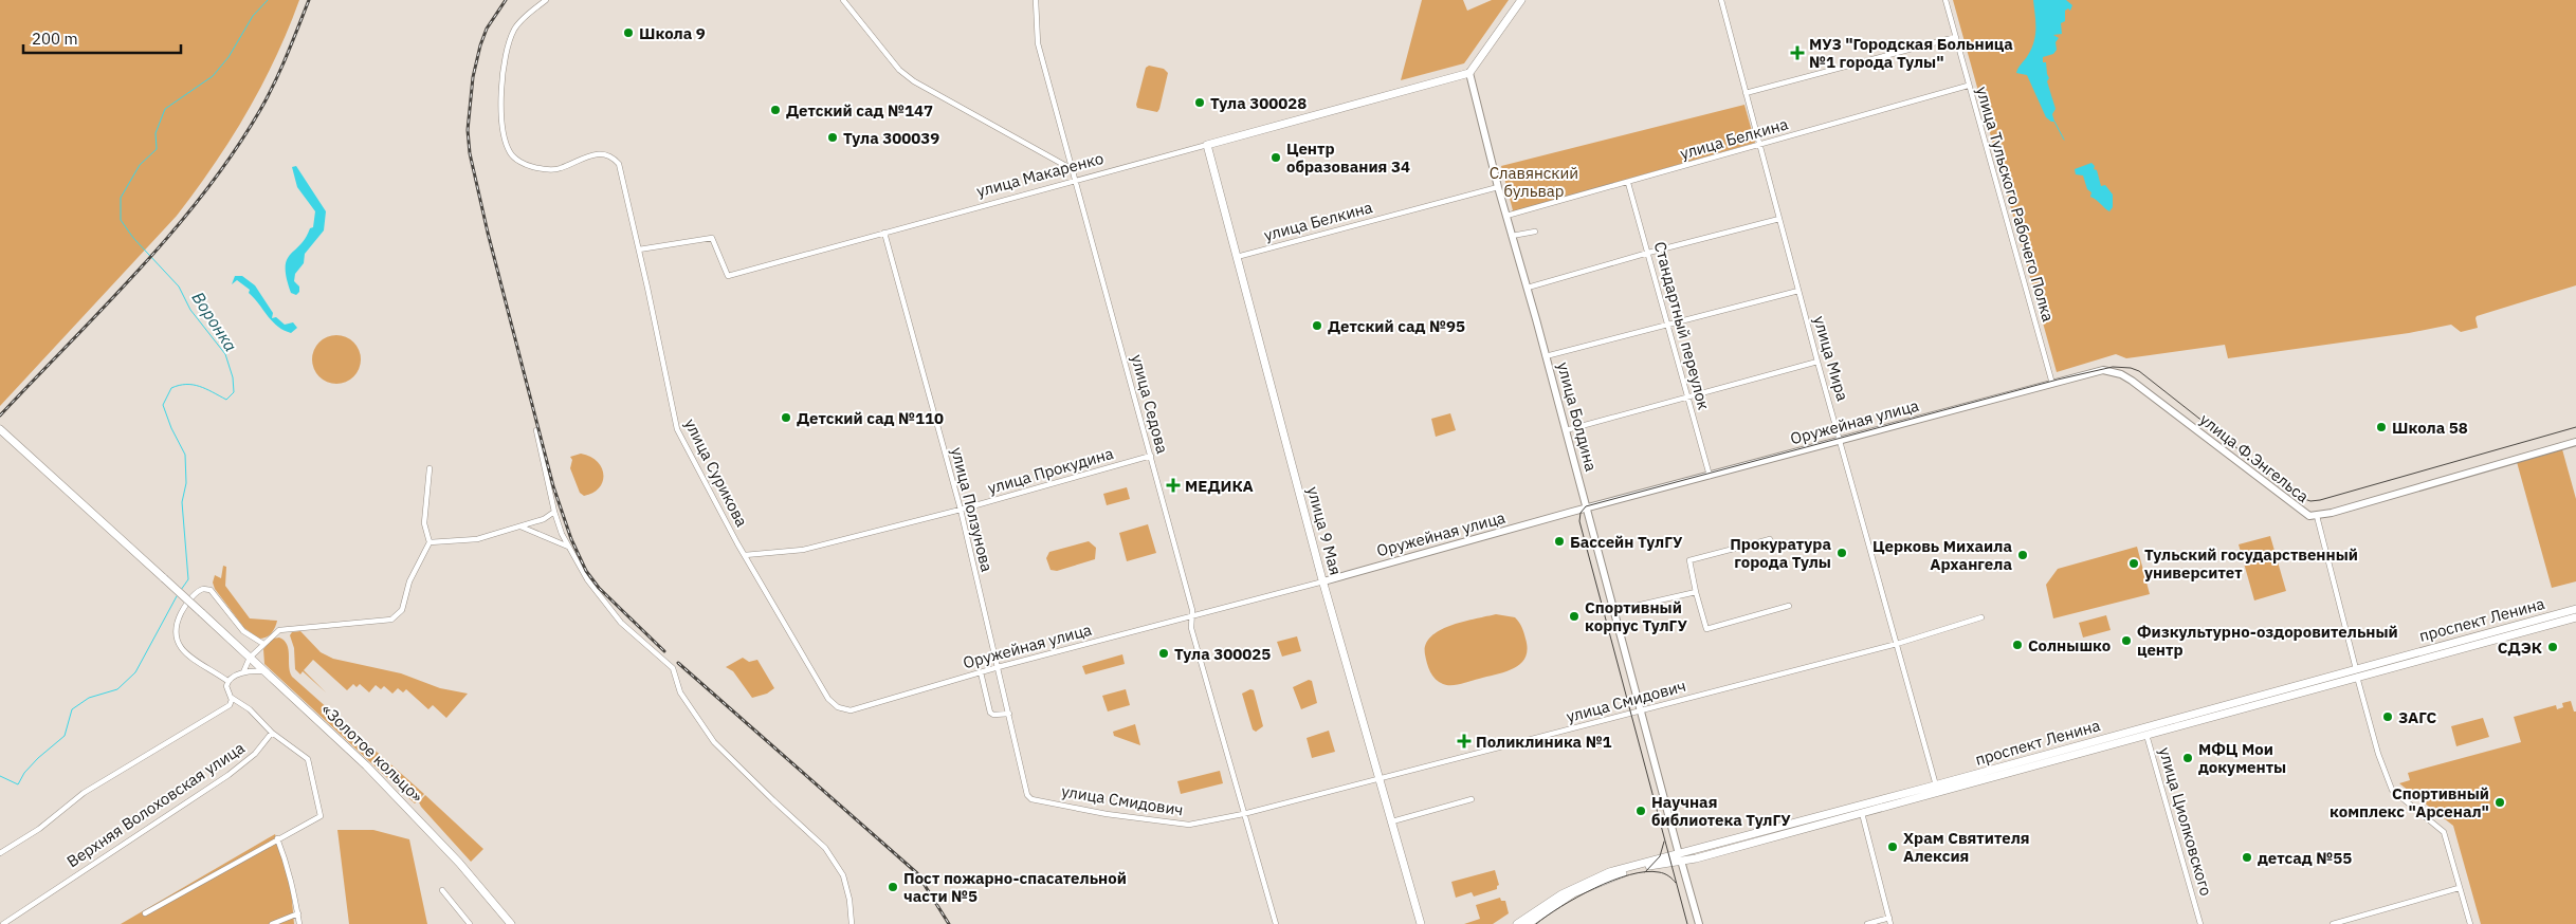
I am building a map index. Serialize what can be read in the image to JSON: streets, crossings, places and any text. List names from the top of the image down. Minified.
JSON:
{"streets":{"main road":["улица Макаренко","улица 9 Мая","проспект Ленина","«Золотое кольцо»"],"street":["улица Белкина","улица Тульского Рабочего Полка","Стандартный переулок","улица Мира","улица Седова","улица Болдина","Оружейная улица","улица Ф.Энгельса","улица Прокудина","улица Сурикова","улица Ползунова","улица Смидович","Верхняя Волоховская улица","улица Циолковского"]},"crossings":[["улица Белкина","улица Тульского Рабочего Полка"],["улица Белкина","Стандартный переулок"],["улица Белкина","улица Мира"],["улица Белкина","улица Болдина"],["улица Белкина","улица 9 Мая"],["улица Макаренко","улица Седова"],["улица Макаренко","улица Болдина"],["улица Макаренко","улица Сурикова"],["улица Макаренко","улица Ползунова"],["улица Макаренко","улица 9 Мая"],["улица Тульского Рабочего Полка","Оружейная улица"],["улица Тульского Рабочего Полка","улица Ф.Энгельса"],["Стандартный переулок","Оружейная улица"],["улица Мира","Оружейная улица"],["улица Мира","проспект Ленина"],["улица Мира","улица Смидович"],["улица Седова","Оружейная улица"],["улица Седова","улица Прокудина"],["улица Седова","улица Смидович"],["улица Болдина","Оружейная улица"],["улица Болдина","проспект Ленина"],["улица Болдина","улица Смидович"],["Оружейная улица","улица Ф.Энгельса"],["Оружейная улица","улица Сурикова"],["Оружейная улица","улица Ползунова"],["Оружейная улица","улица 9 Мая"],["улица Прокудина","улица Сурикова"],["улица Прокудина","улица Ползунова"],["улица Ползунова","улица Смидович"],["улица 9 Мая","улица Смидович"],["проспект Ленина","улица Циолковского"]],"water":["Воронка"],"parks":["Славянский бульвар"],"places":{"other":["Школа 9","Тула 300028","Детский сад №147","Тула 300039","Центр образования 34","Детский сад №95","Детский сад №110","Школа 58","Бассейн ТулГУ","Прокуратура города Тулы","Церковь Михаила Архангела","Тульский государственный университет","Спортивный корпус ТулГУ","Физкультурно-оздоровительный центр","Солнышко","СДЭК","Тула 300025","ЗАГС","МФЦ Мои документы","Спортивный комплекс \"Арсенал\"","Научная библиотека ТулГУ","Храм Святителя Алексия","детсад №55","Пост пожарно-спасательной части №5"],"health":["МУЗ \"Городская Больница №1 города Тулы\"","МЕДИКА","Поликлиника №1"]},"scale_bar":"200 m"}
